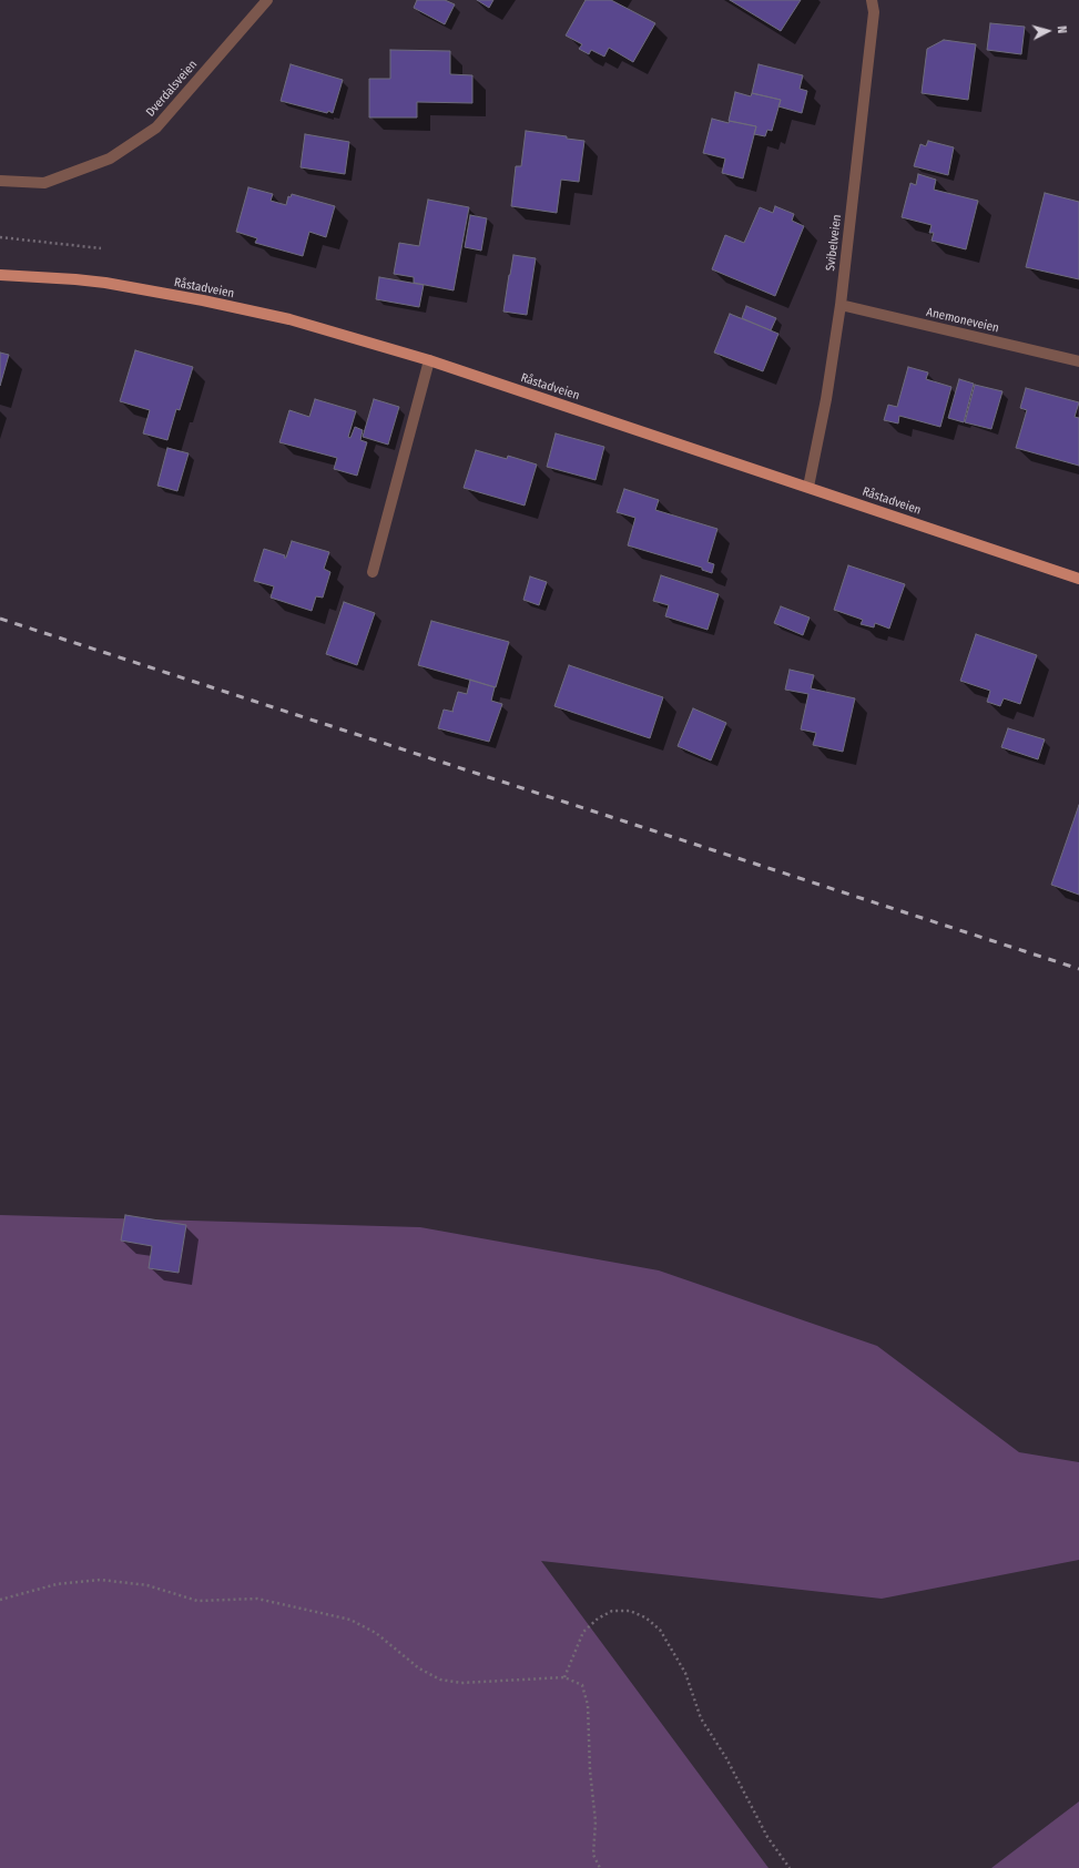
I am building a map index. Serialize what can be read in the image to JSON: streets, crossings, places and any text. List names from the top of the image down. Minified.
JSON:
{"streets":{"main road":["Råstadveien"],"street":["Dverdalsveien","Svibelveien","Anemoneveien"]},"crossings":[["Svibelveien","Råstadveien"],["Svibelveien","Anemoneveien"]],"north":"right"}
